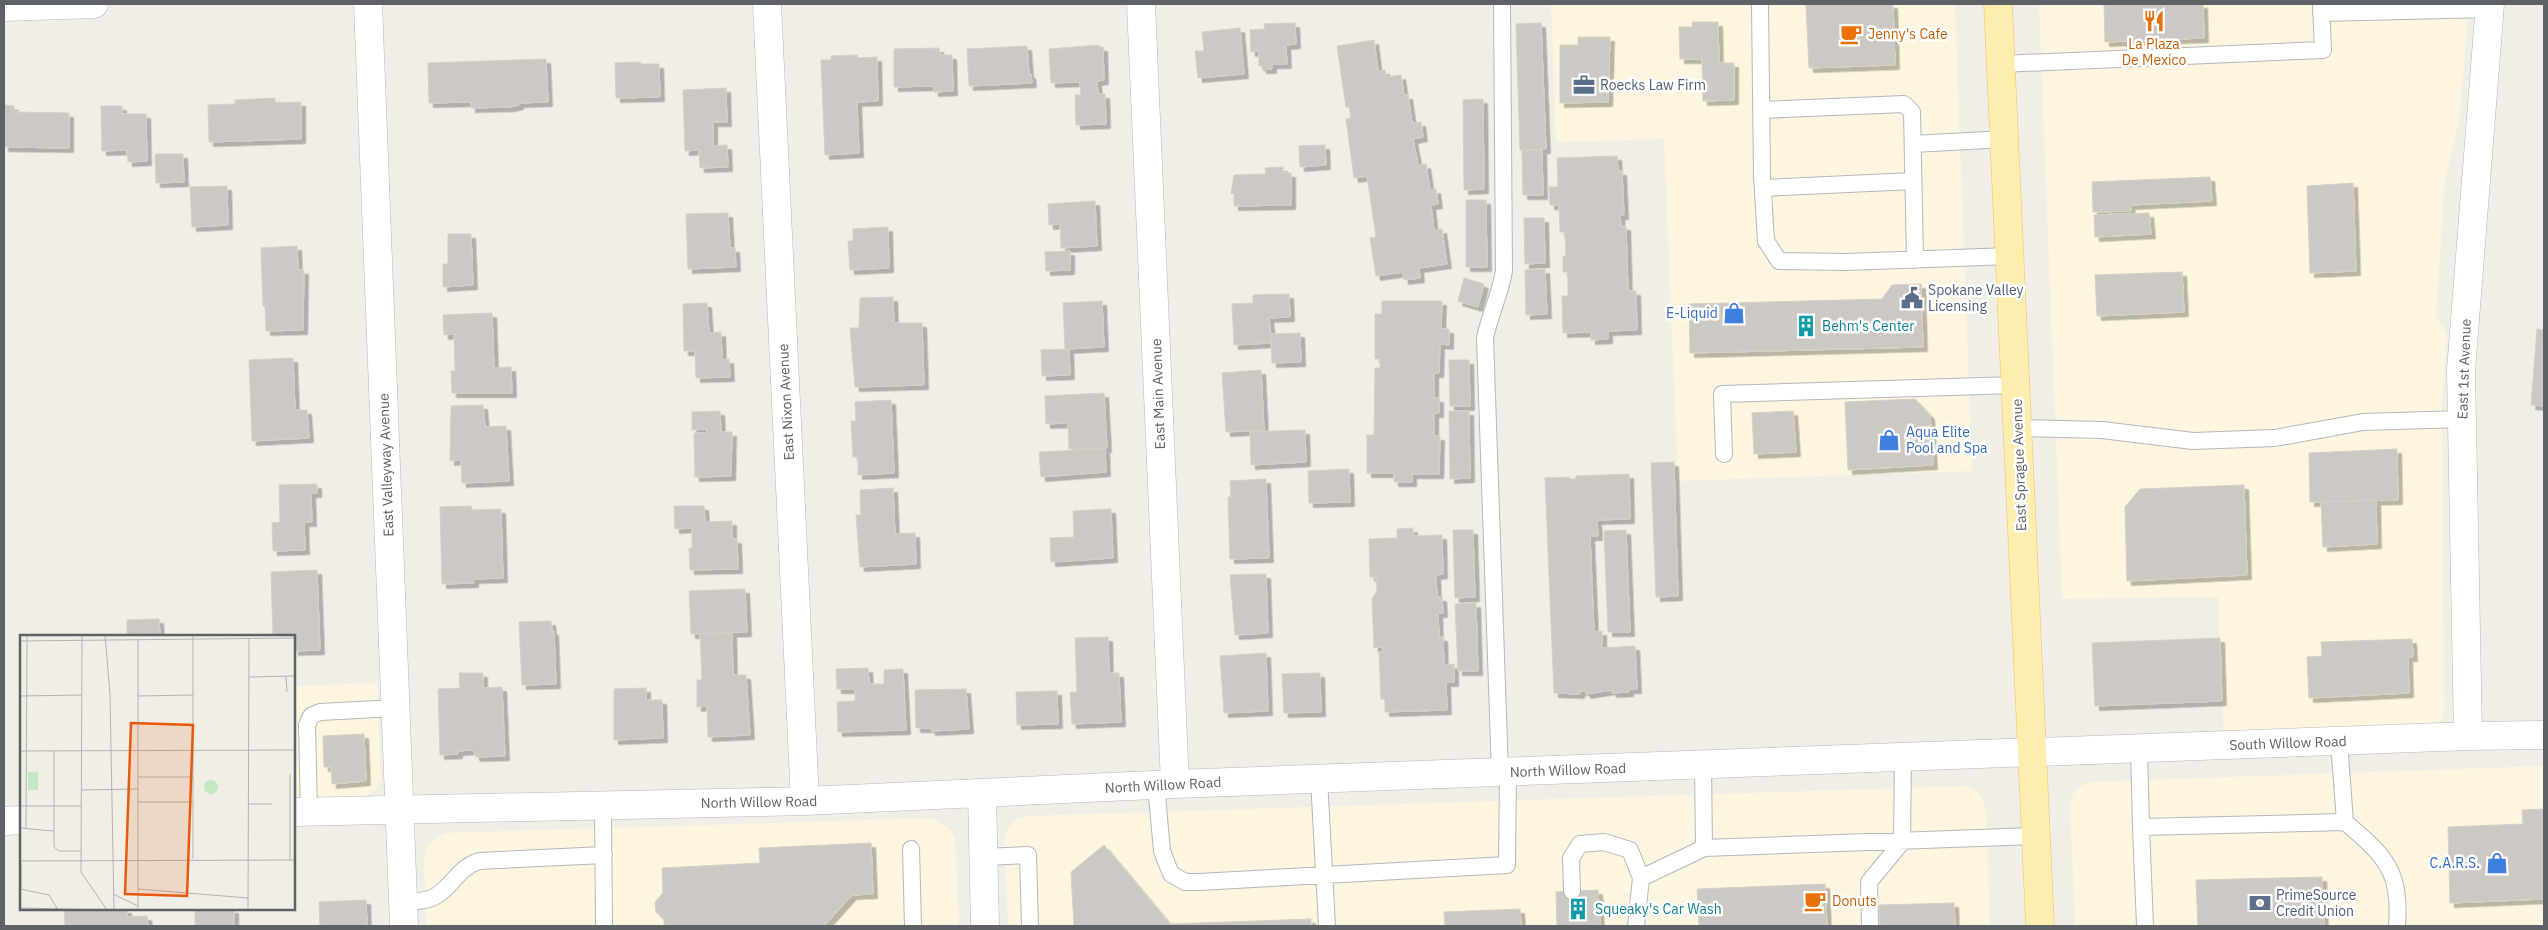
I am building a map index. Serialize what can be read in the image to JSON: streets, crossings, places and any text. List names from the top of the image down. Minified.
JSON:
{"streets":{"main road":["East Sprague Avenue"],"street":["East 1st Avenue","East Main Avenue","East Nixon Avenue","East Valleyway Avenue","South Willow Road","North Willow Road"]},"crossings":[["East 1st Avenue","South Willow Road"],["East Main Avenue","North Willow Road"],["East Nixon Avenue","North Willow Road"],["East Valleyway Avenue","North Willow Road"],["East Sprague Avenue","South Willow Road"],["East Sprague Avenue","North Willow Road"],["South Willow Road","North Willow Road"]],"places":{"restaurant":["La Plaza De Mexico"],"cafe":["Jenny's Cafe","Donuts"],"office":["Roecks Law Firm"],"public building":["Spokane Valley Licensing"],"shop":["E-Liquid","Aqua Elite Pool and Spa","C.A.R.S."],"building":["Behm's Center","Squeaky's Car Wash"],"bank":["PrimeSource Credit Union"]}}
